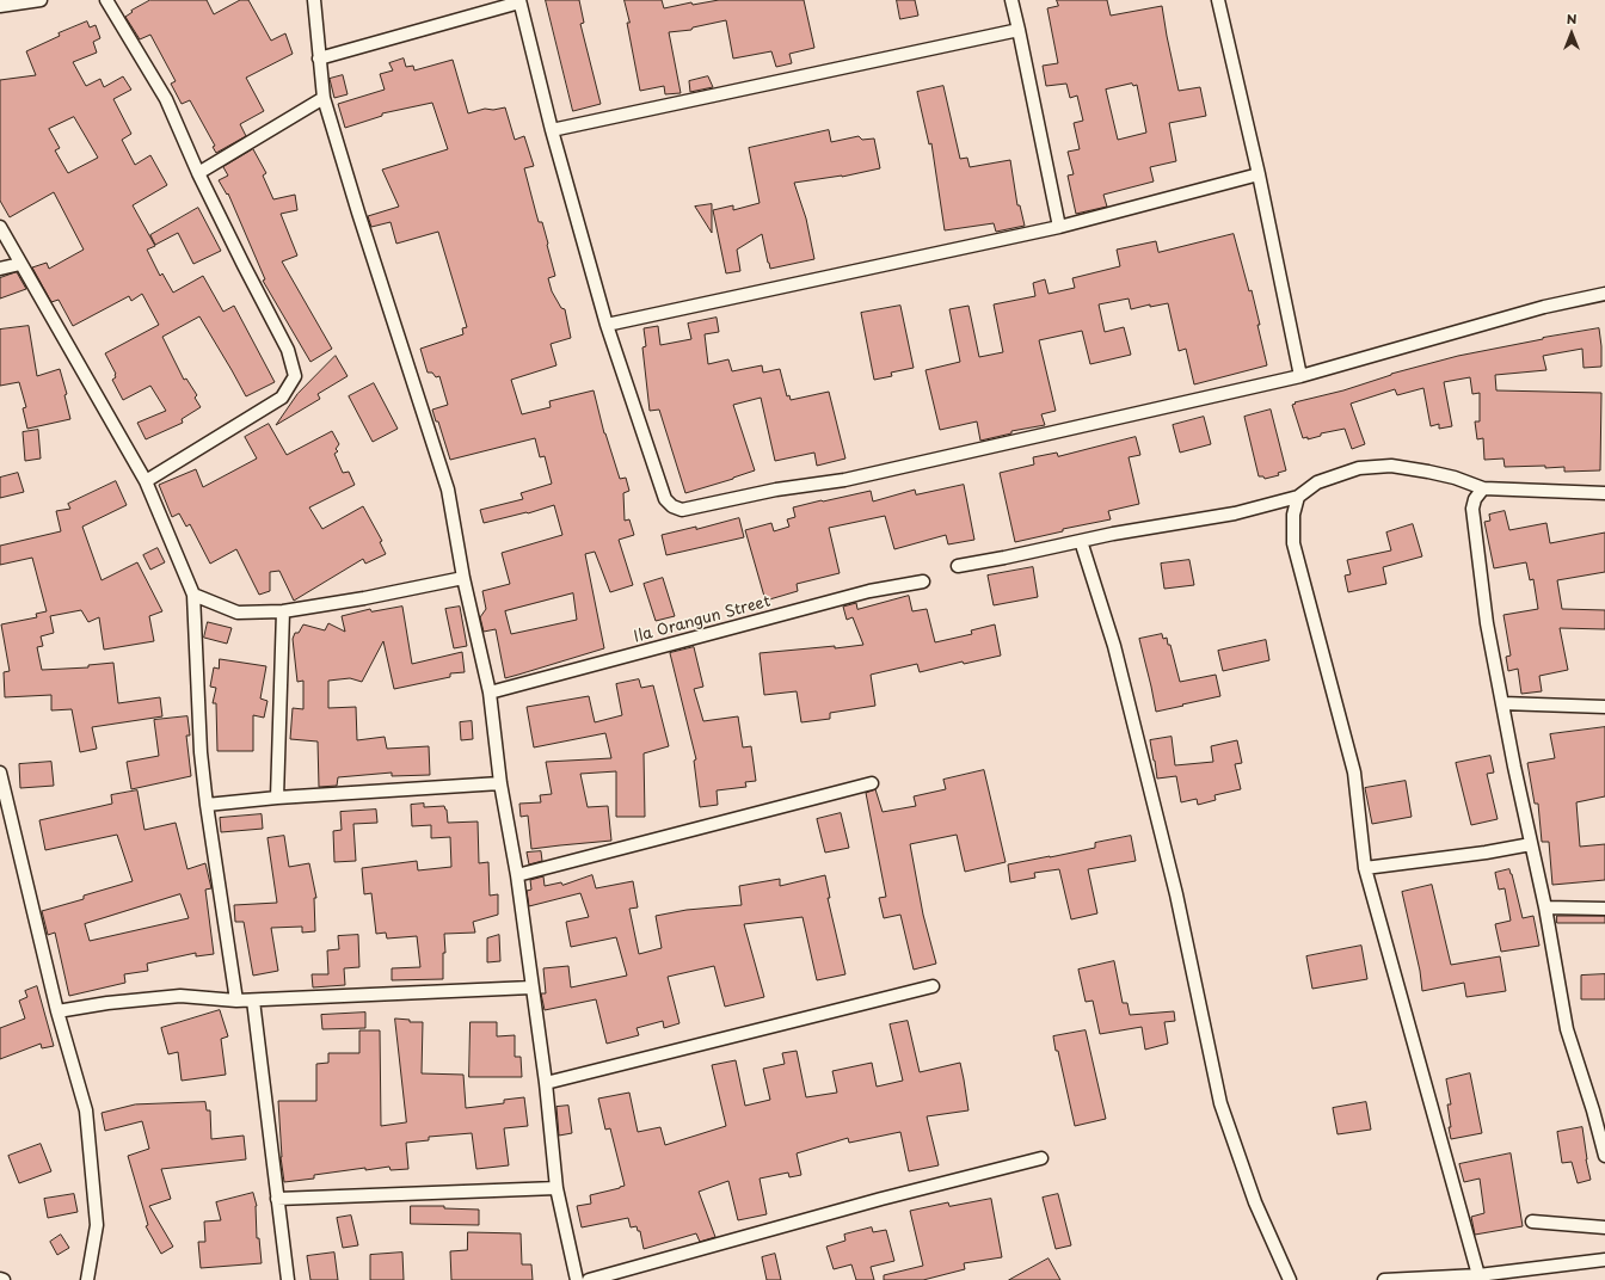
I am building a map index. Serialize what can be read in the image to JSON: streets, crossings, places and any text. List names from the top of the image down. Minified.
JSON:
{"streets":{"street":["Ila Orangun Street"]},"north":"top"}
